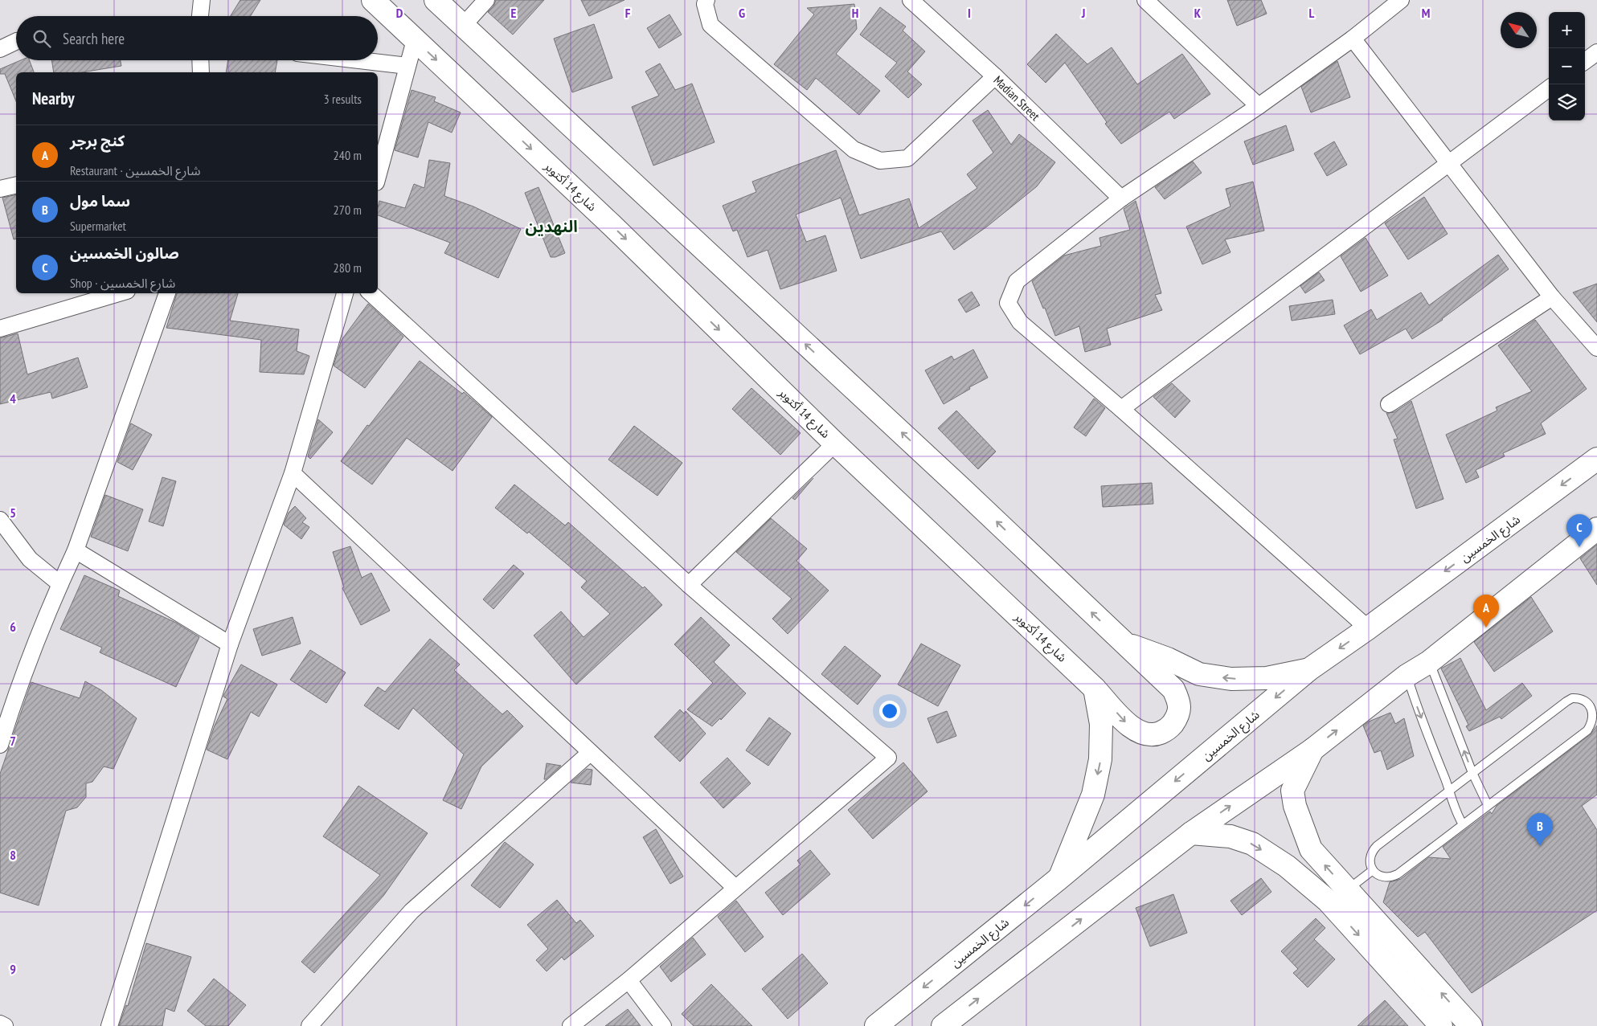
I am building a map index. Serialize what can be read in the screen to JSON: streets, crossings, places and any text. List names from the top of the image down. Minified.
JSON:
{"streets":{"main road":["شارع 14 أكتوبر","شارع الخمسين"],"street":["Madian Street"]},"districts":["النهدين"],"north":"top left","page":{"map_buttons":["+","−"],"search":"Search here","heading":["Nearby","3 results"],"list":[{"mark":"A","name":"كنج برجر","note":"Restaurant · شارع الخمسين","value":"240 m"},{"mark":"B","name":"سما مول","note":"Supermarket","value":"270 m"},{"mark":"C","name":"صالون الخمسين","note":"Shop · شارع الخمسين","value":"280 m"}],"pins":["C","A","B"]},"grid":{"columns":["D","E","F","G","H","I","J","K","L","M"],"rows":["4","5","6","7","8","9"]}}
